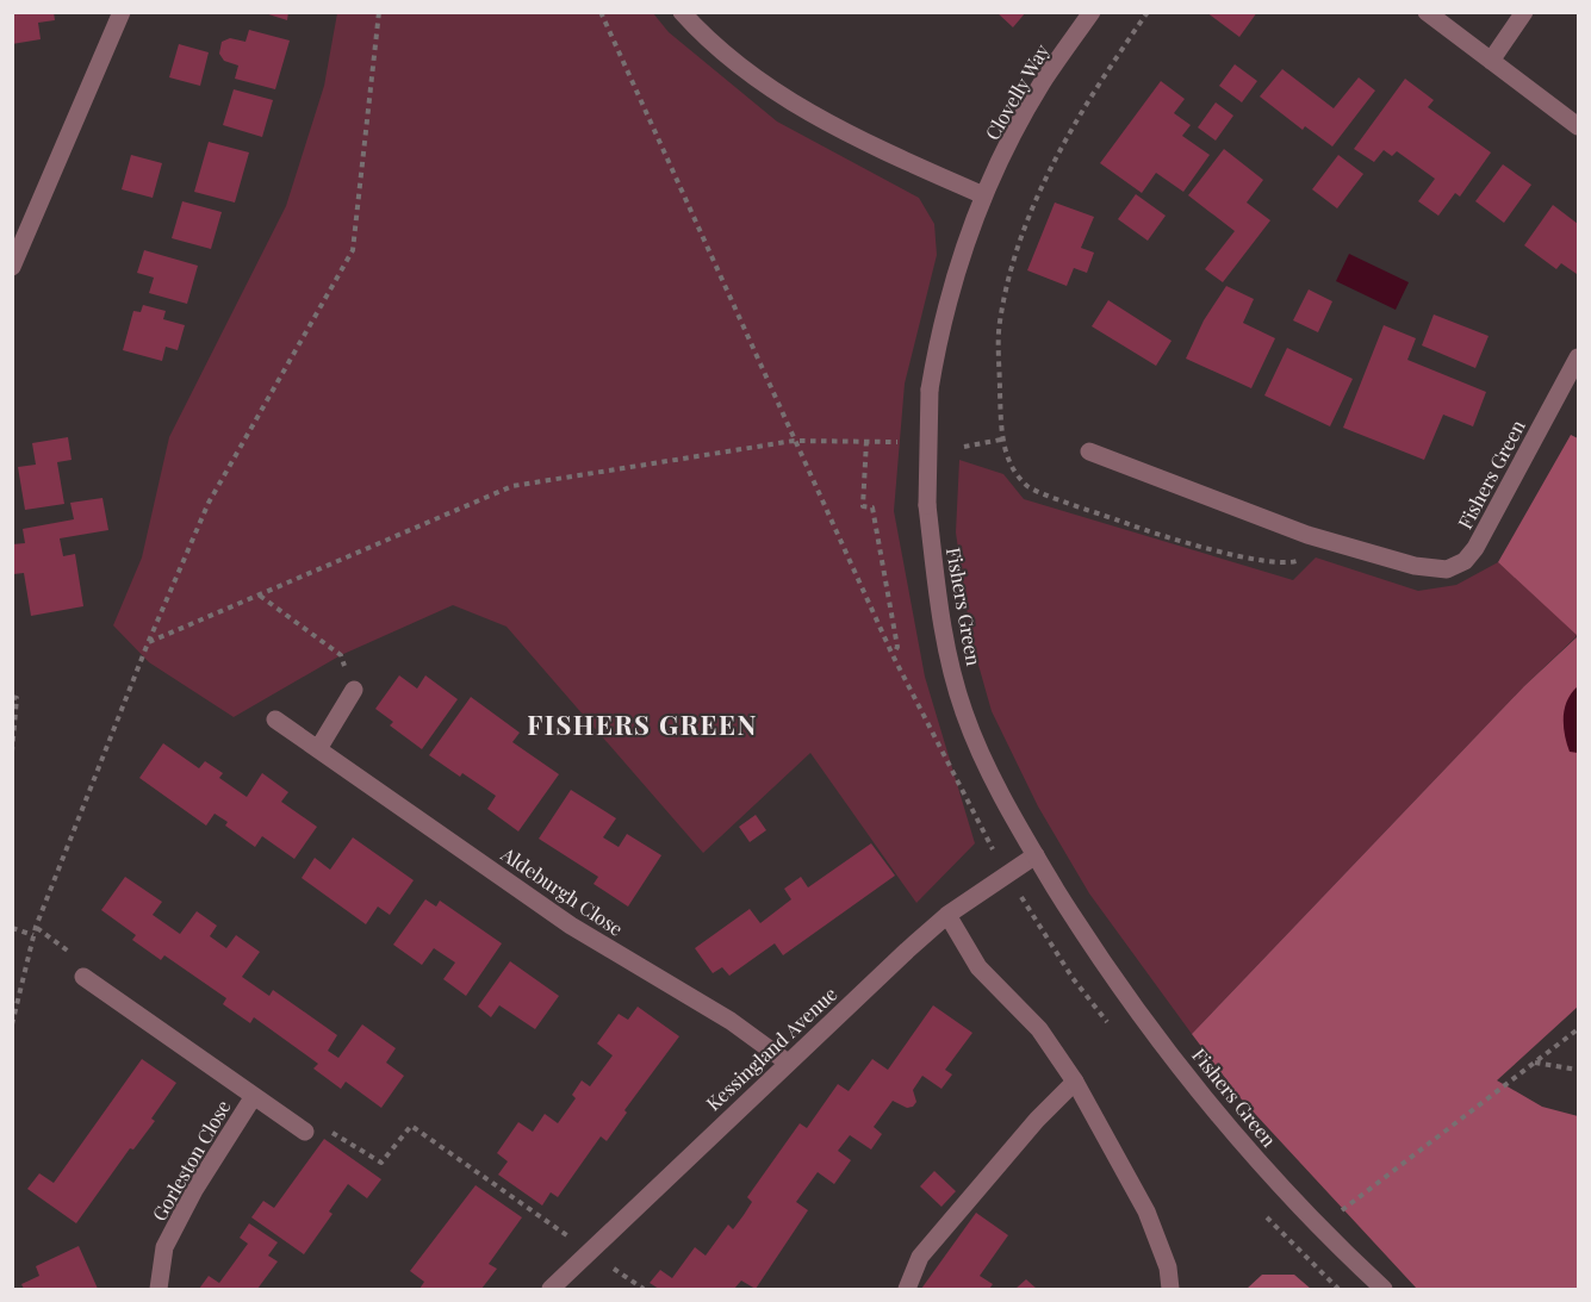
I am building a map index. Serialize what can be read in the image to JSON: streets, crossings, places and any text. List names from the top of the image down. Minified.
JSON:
{"streets":{"street":["Clovelly Way","Fishers Green","Aldeburgh Close","Kessingland Avenue","Gorleston Close"]},"crossings":[["Clovelly Way","Fishers Green"],["Fishers Green","Kessingland Avenue"],["Aldeburgh Close","Kessingland Avenue"]],"districts":["FISHERS GREEN"]}
